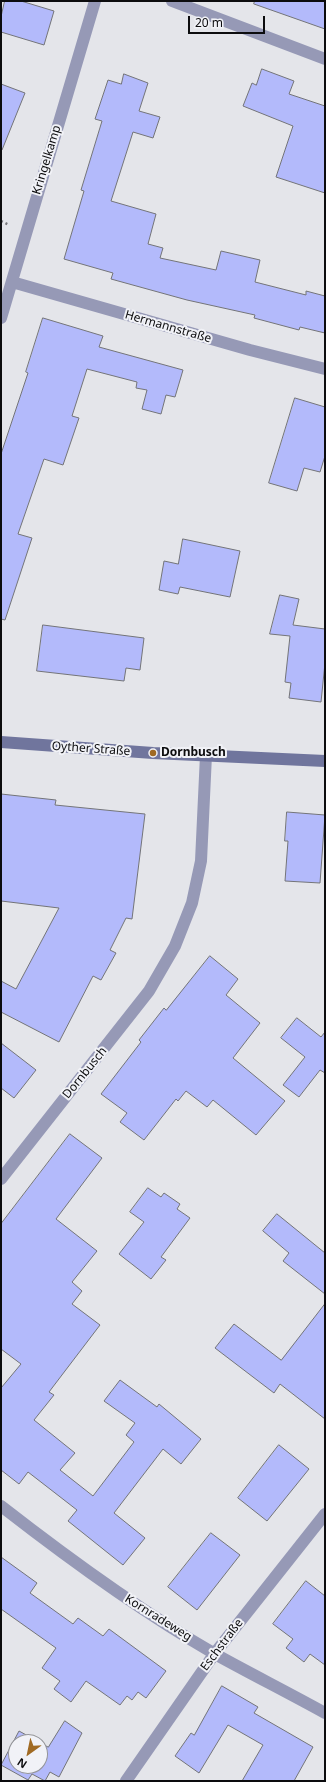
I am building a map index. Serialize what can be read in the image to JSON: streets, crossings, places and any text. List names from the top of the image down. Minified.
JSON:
{"streets":{"main road":["Oyther Straße"],"street":["Kringelkamp","Hermannstraße","Dornbusch","Kornradeweg","Eschstraße"]},"crossings":[["Kringelkamp","Hermannstraße"],["Oyther Straße","Dornbusch"],["Kornradeweg","Eschstraße"]],"places":["Dornbusch"],"scale_bar":"20 m","north":"bottom left"}
